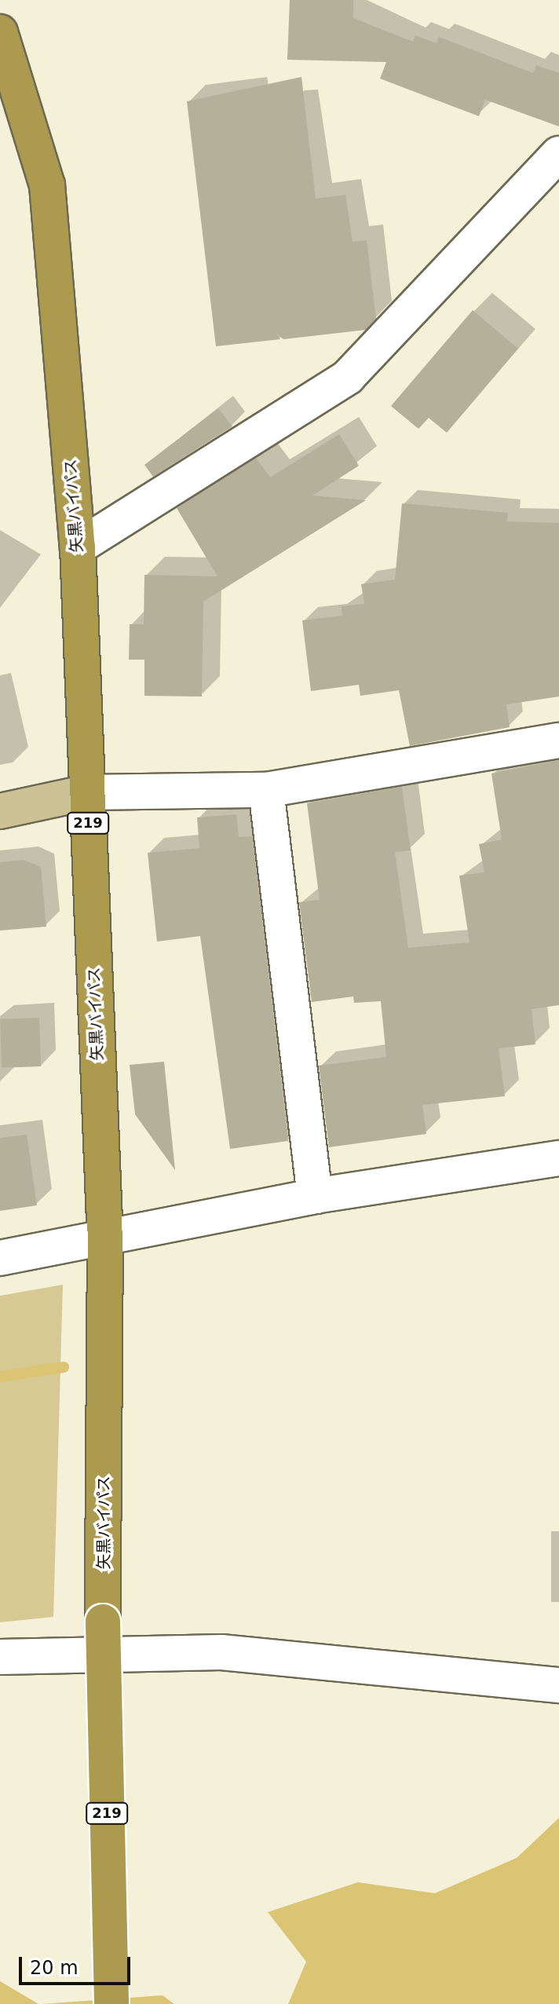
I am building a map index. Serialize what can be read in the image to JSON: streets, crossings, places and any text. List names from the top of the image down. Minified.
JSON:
{"streets":{"highway":["矢黒バイパス","219"]},"scale_bar":"20 m"}
